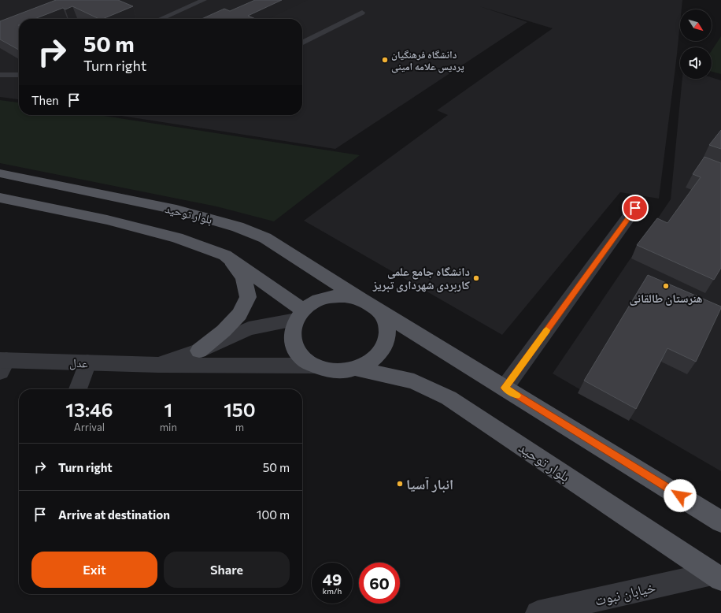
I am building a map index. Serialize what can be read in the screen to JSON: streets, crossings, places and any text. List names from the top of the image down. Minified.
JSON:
{"streets":{"main road":["بلوار توحید"],"street":["عدل","خیابان نبوت"]},"crossings":[["بلوار توحید","عدل"],["بلوار توحید","خیابان نبوت"]],"places":["دانشگاه فرهنگیان پردیس علامه امینی","دانشگاه جامع علمی کاربردی شهرداری تبریز","هنرستان طالقانی","انبار آسیا"],"north":"bottom right","page":{"turn":["50 m","Turn right"],"then":"Then","eta":["13:46","Arrival","1","min","150","m"],"list":[{"name":"Turn right","value":"50 m"},{"name":"Arrive at destination","value":"100 m"}],"buttons":["Exit","Share"],"speed":"49 km/h","limit":"60"}}
